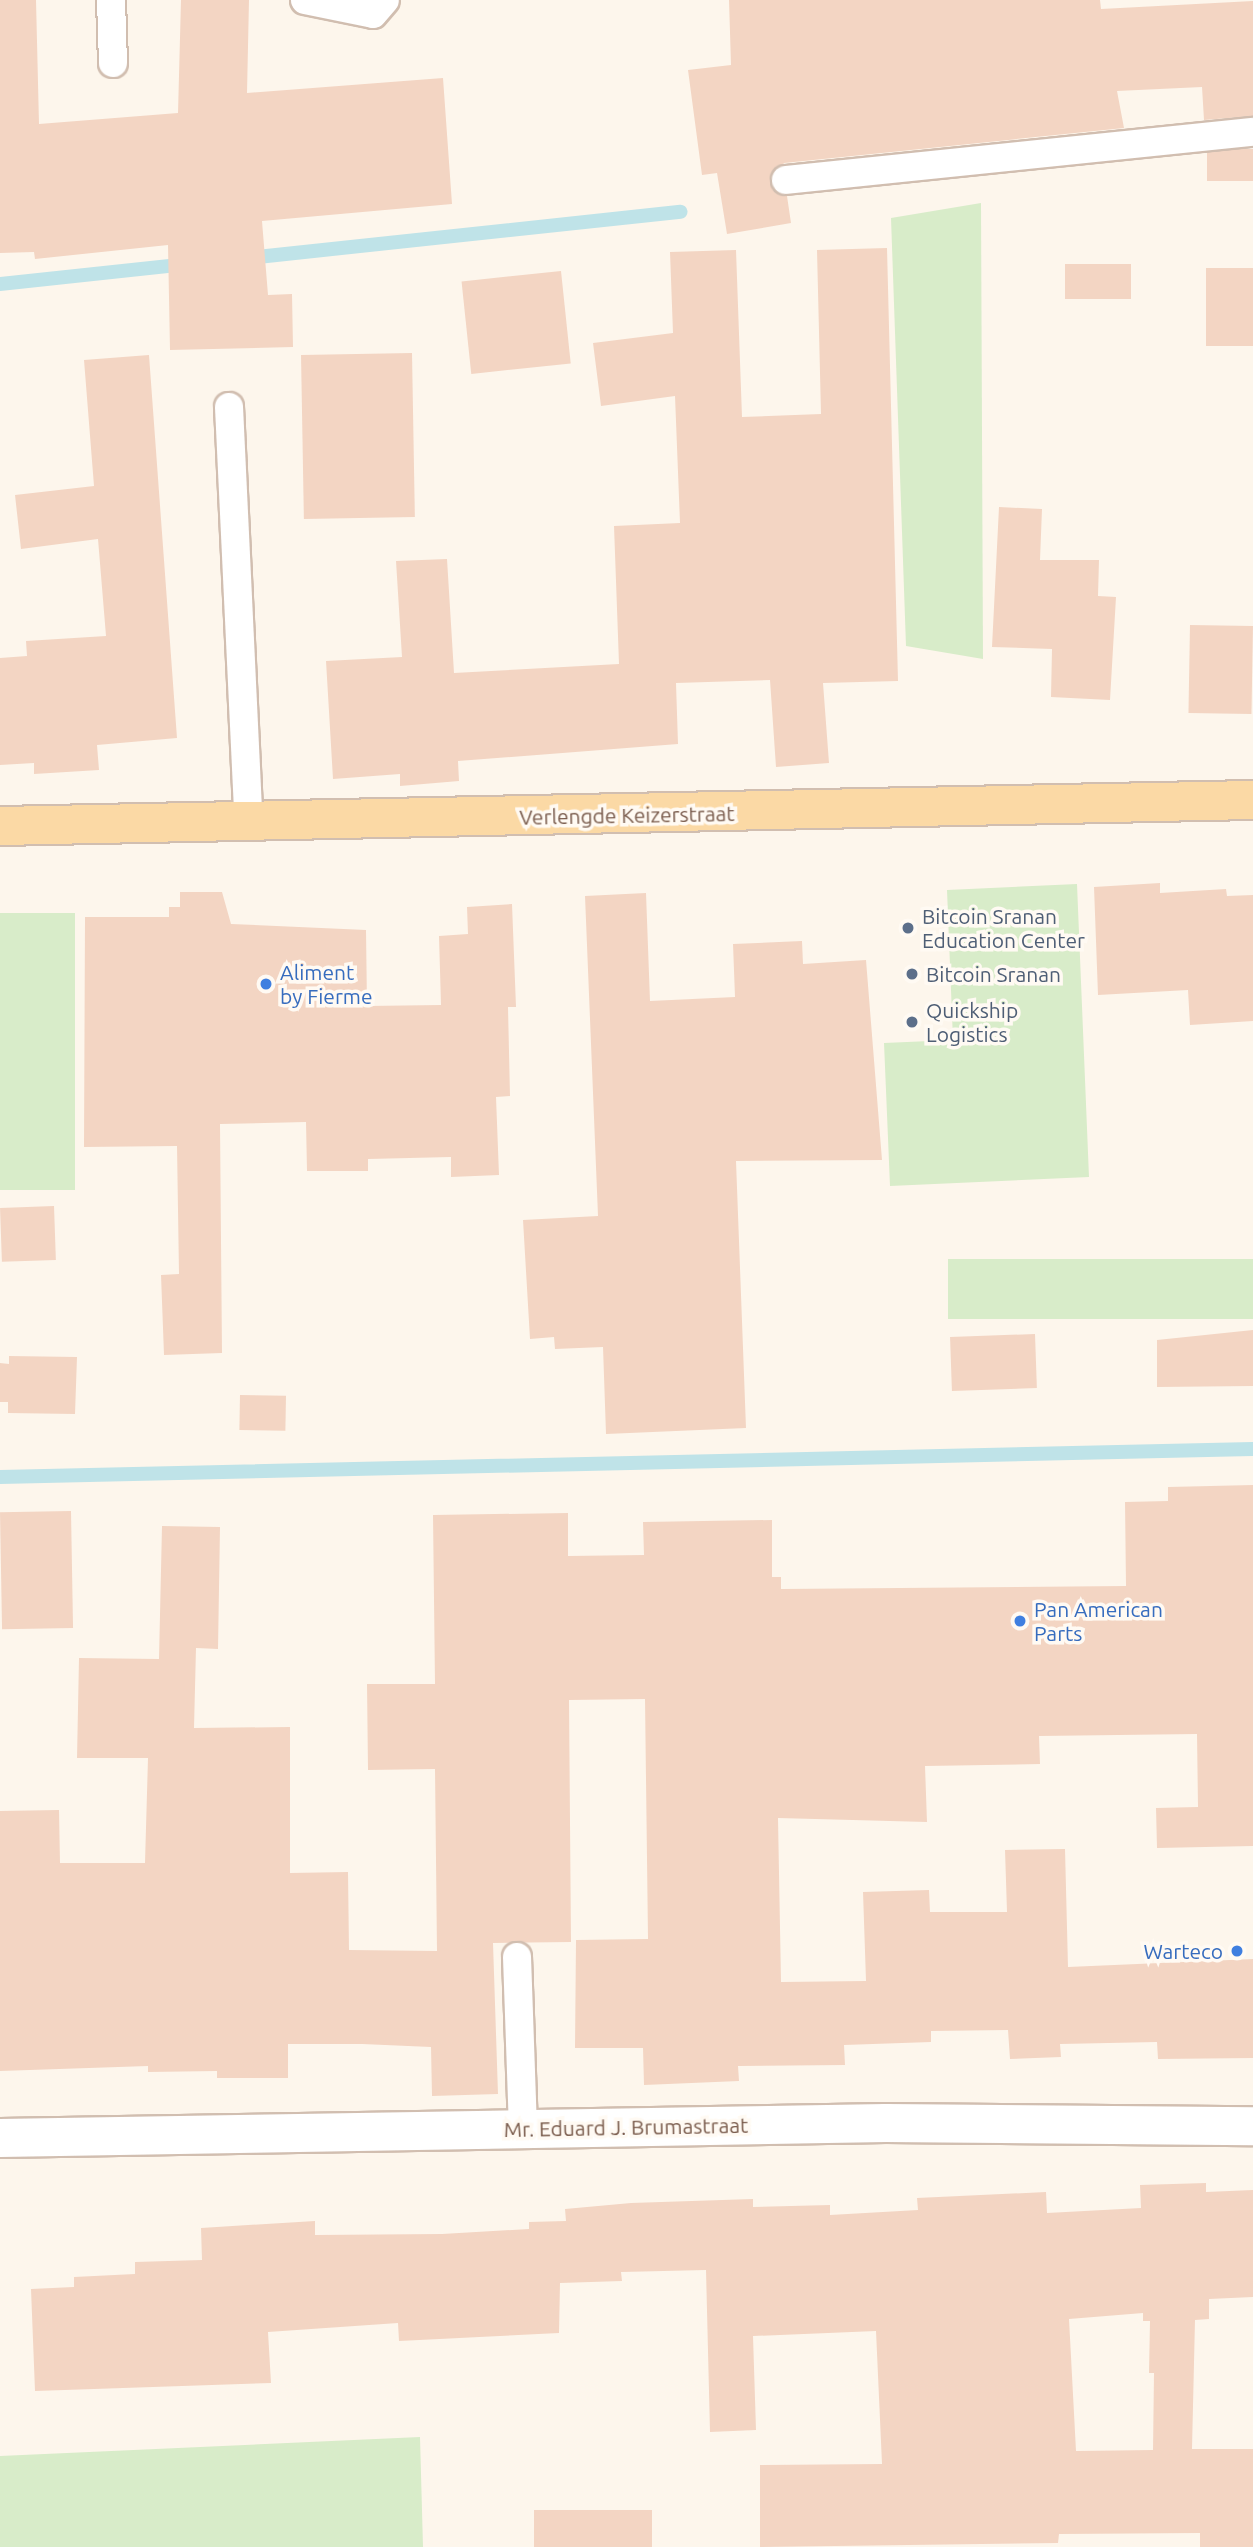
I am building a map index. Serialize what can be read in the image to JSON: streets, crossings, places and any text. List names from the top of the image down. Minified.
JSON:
{"streets":{"main road":["Verlengde Keizerstraat"],"street":["Mr. Eduard J. Brumastraat"]},"places":["Bitcoin Sranan Education Center","Bitcoin Sranan","Aliment by Fierme","Quickship Logistics","Pan American Parts","Warteco"]}
